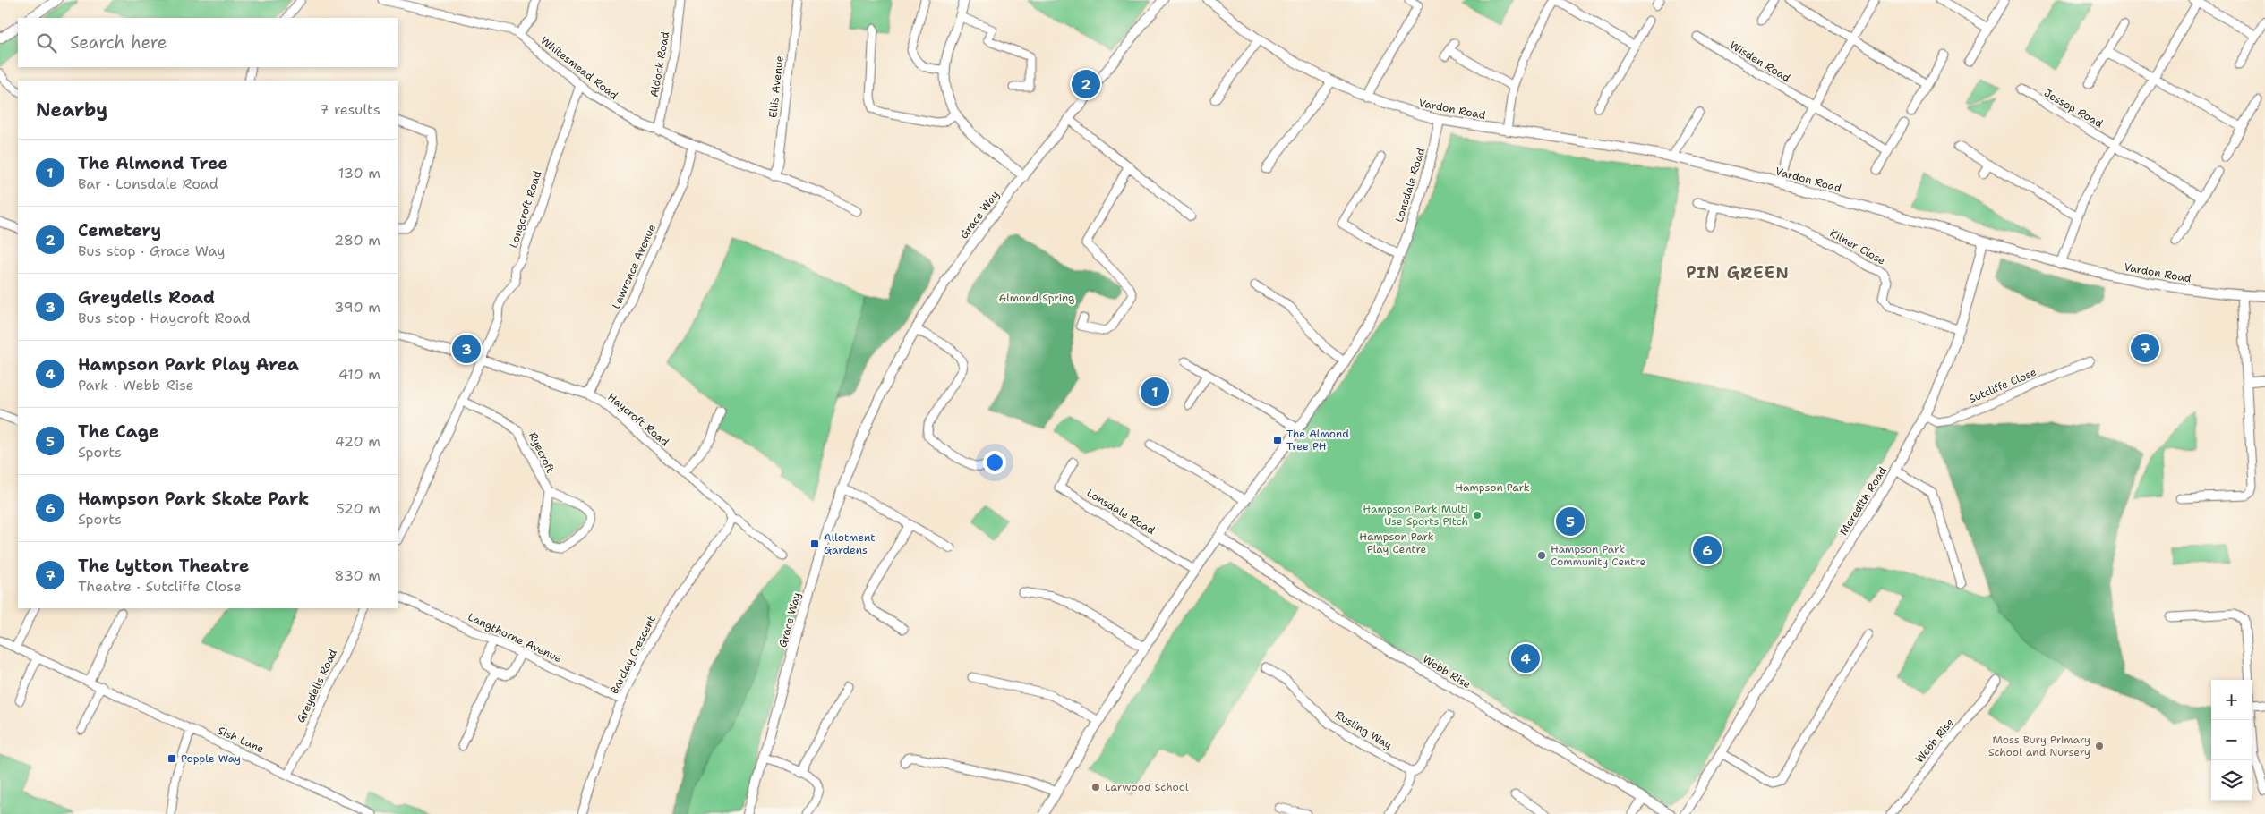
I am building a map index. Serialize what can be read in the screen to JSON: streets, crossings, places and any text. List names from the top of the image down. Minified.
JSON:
{"streets":{"street":["Wisden Road","Aldock Road","Whitesmead Road","Ellis Avenue","Jessop Road","Vardon Road","Lonsdale Road","Longcroft Road","Grace Way","Kilner Close","Lawrence Avenue","Sutcliffe Close","Haycroft Road","Ryecroft","Meredith Road","Langthorne Avenue","Barclay Crescent","Webb Rise","Greydells Road","Rusling Way","Sish Lane"]},"crossings":[["Aldock Road","Whitesmead Road"],["Whitesmead Road","Ellis Avenue"],["Whitesmead Road","Longcroft Road"],["Whitesmead Road","Lawrence Avenue"],["Vardon Road","Lonsdale Road"],["Vardon Road","Meredith Road"],["Lonsdale Road","Webb Rise"],["Longcroft Road","Haycroft Road"],["Kilner Close","Meredith Road"],["Lawrence Avenue","Haycroft Road"],["Sutcliffe Close","Meredith Road"],["Haycroft Road","Barclay Crescent"],["Langthorne Avenue","Barclay Crescent"],["Greydells Road","Sish Lane"]],"districts":["PIN GREEN"],"parks":["Almond Spring","Hampson Park","Hampson Park Play Centre"],"places":{"transit":["The Almond Tree PH","Allotment Gardens","Popple Way"],"other":["Hampson Park Multi Use Sports Pitch","Hampson Park Community Centre","Moss Bury Primary School and Nursery","Larwood School"]},"page":{"search":"Search here","pins":["2","7","3","1","5","6","4"],"heading":["Nearby","7 results"],"list":[{"mark":"1","name":"The Almond Tree","note":"Bar · Lonsdale Road","value":"130 m"},{"mark":"2","name":"Cemetery","note":"Bus stop · Grace Way","value":"280 m"},{"mark":"3","name":"Greydells Road","note":"Bus stop · Haycroft Road","value":"390 m"},{"mark":"4","name":"Hampson Park Play Area","note":"Park · Webb Rise","value":"410 m"},{"mark":"5","name":"The Cage","note":"Sports","value":"420 m"},{"mark":"6","name":"Hampson Park Skate Park","note":"Sports","value":"520 m"},{"mark":"7","name":"The Lytton Theatre","note":"Theatre · Sutcliffe Close","value":"830 m"}],"map_buttons":["+","−"]}}
